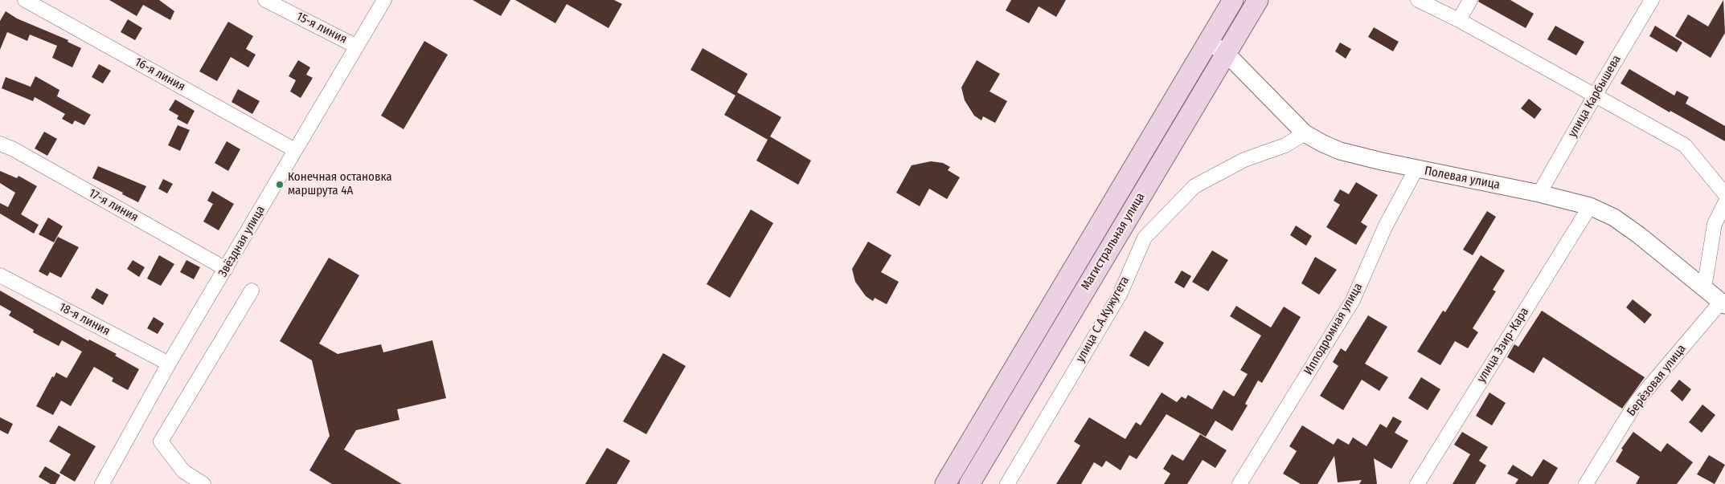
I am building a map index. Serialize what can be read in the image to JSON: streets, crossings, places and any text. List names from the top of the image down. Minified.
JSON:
{"streets":{"main road":["Магистральная улица"],"street":["15-я линия","16-я линия","улица Карбышева","Полевая улица","17-я линия","Звёздная улица","18-я линия","улица С.А.Кужугета","Ипподромная улица","улица Эзир-Кара","Берёзовая улица"]},"crossings":[["15-я линия","Звёздная улица"],["16-я линия","Звёздная улица"],["улица Карбышева","Полевая улица"],["Полевая улица","Магистральная улица"],["Полевая улица","улица С.А.Кужугета"],["Полевая улица","Ипподромная улица"],["Полевая улица","улица Эзир-Кара"],["Полевая улица","Берёзовая улица"],["17-я линия","Звёздная улица"],["Звёздная улица","18-я линия"]],"places":["Конечная остановка маршрута 4А"]}
